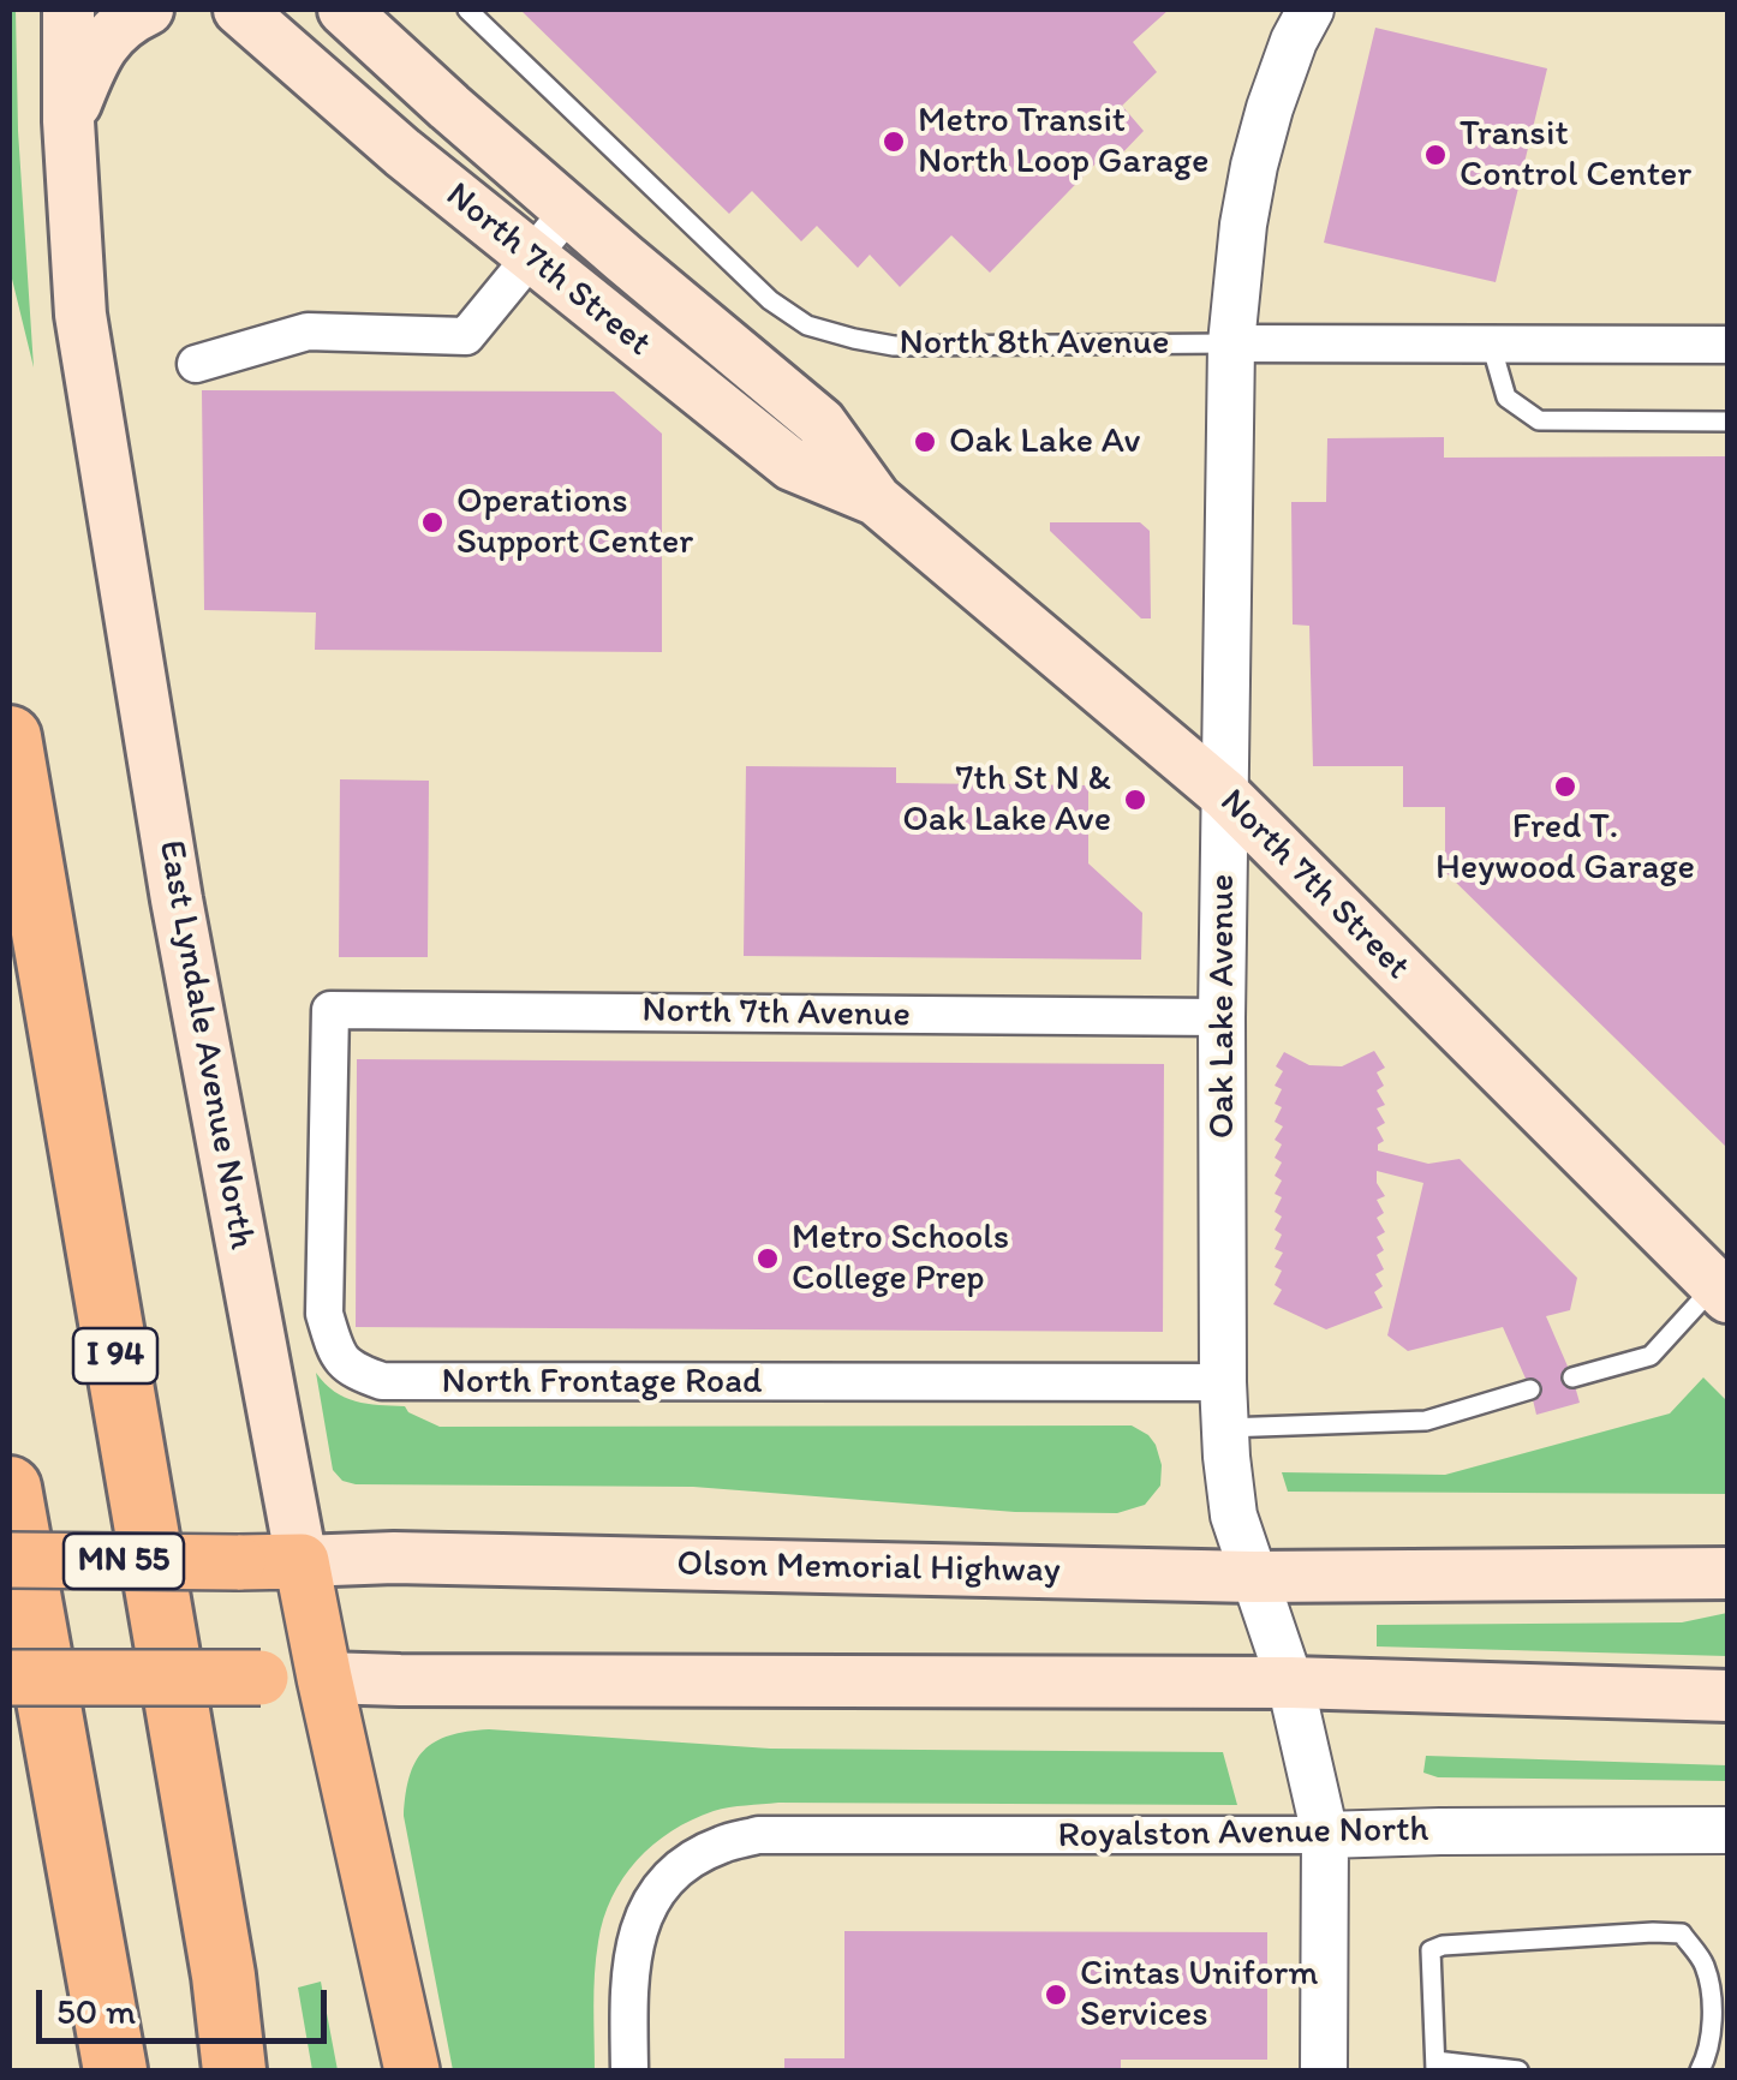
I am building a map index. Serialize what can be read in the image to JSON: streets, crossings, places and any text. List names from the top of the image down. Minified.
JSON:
{"streets":{"highway":["I 94"],"main road":["North 7th Street","East Lyndale Avenue North","MN 55","Olson Memorial Highway"],"street":["North 8th Avenue","Oak Lake Avenue","North 7th Avenue","North Frontage Road","Royalston Avenue North"]},"crossings":[["North 7th Street","Oak Lake Avenue"],["North 8th Avenue","Oak Lake Avenue"],["Oak Lake Avenue","North 7th Avenue"],["Oak Lake Avenue","North Frontage Road"],["Oak Lake Avenue","Olson Memorial Highway"],["Oak Lake Avenue","Royalston Avenue North"],["North 7th Avenue","North Frontage Road"],["East Lyndale Avenue North","Olson Memorial Highway"]],"places":["Metro Transit North Loop Garage","Transit Control Center","Oak Lake Av","Operations Support Center","Fred T. Heywood Garage","7th St N & Oak Lake Ave","Metro Schools College Prep","Cintas Uniform Services"],"scale_bar":"50 m"}
